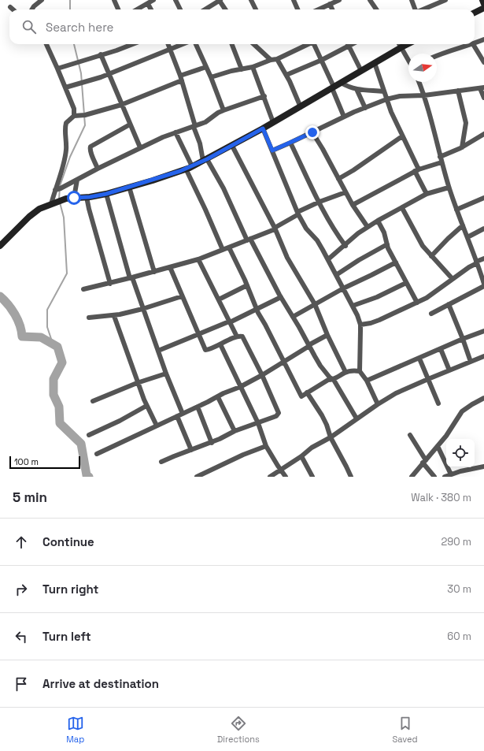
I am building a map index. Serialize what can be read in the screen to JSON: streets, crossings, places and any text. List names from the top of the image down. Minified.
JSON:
{"scale_bar":"100 m","north":"right","page":{"search":"Search here","scale":"100 m","heading":["5 min","Walk · 380 m"],"list":[["Continue","290 m"],["Turn right","30 m"],["Turn left","60 m"],"Arrive at destination"],"nav":["Map","Directions","Saved"]}}
